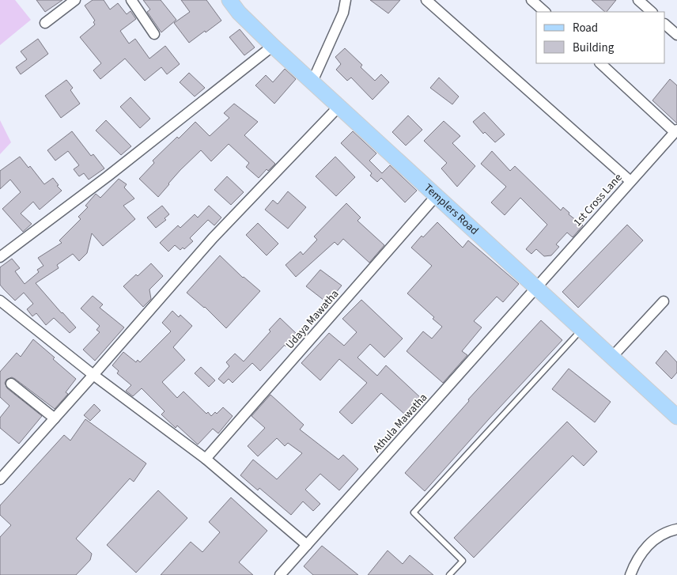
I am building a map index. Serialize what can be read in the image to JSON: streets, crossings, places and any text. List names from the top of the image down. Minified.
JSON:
{"streets":{"main road":["Templers Road"],"street":["1st Cross Lane","Udaya Mawatha","Athula Mawatha"]},"crossings":[["1st Cross Lane","Templers Road"],["1st Cross Lane","Athula Mawatha"],["Templers Road","Udaya Mawatha"],["Templers Road","Athula Mawatha"]],"legend":["Road","Building"]}
